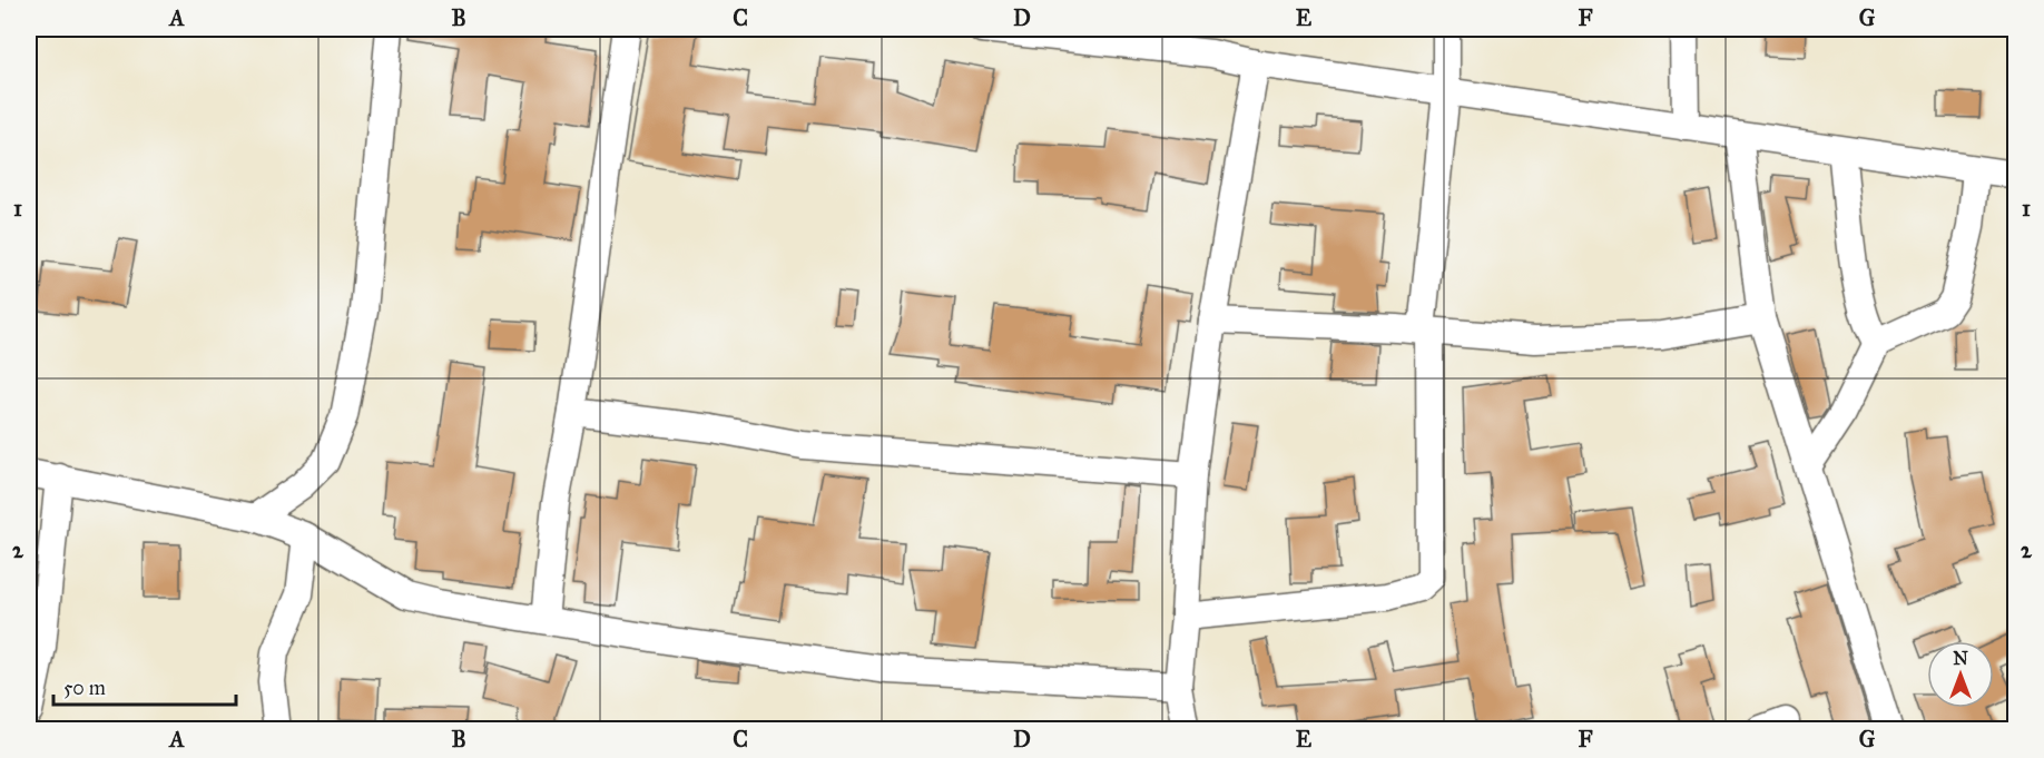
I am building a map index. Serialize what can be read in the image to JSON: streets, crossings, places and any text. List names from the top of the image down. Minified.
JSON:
{"scale_bar":"50 m","north":"top","grid":{"columns":["A","B","C","D","E","F","G"],"rows":["1","2"]}}
